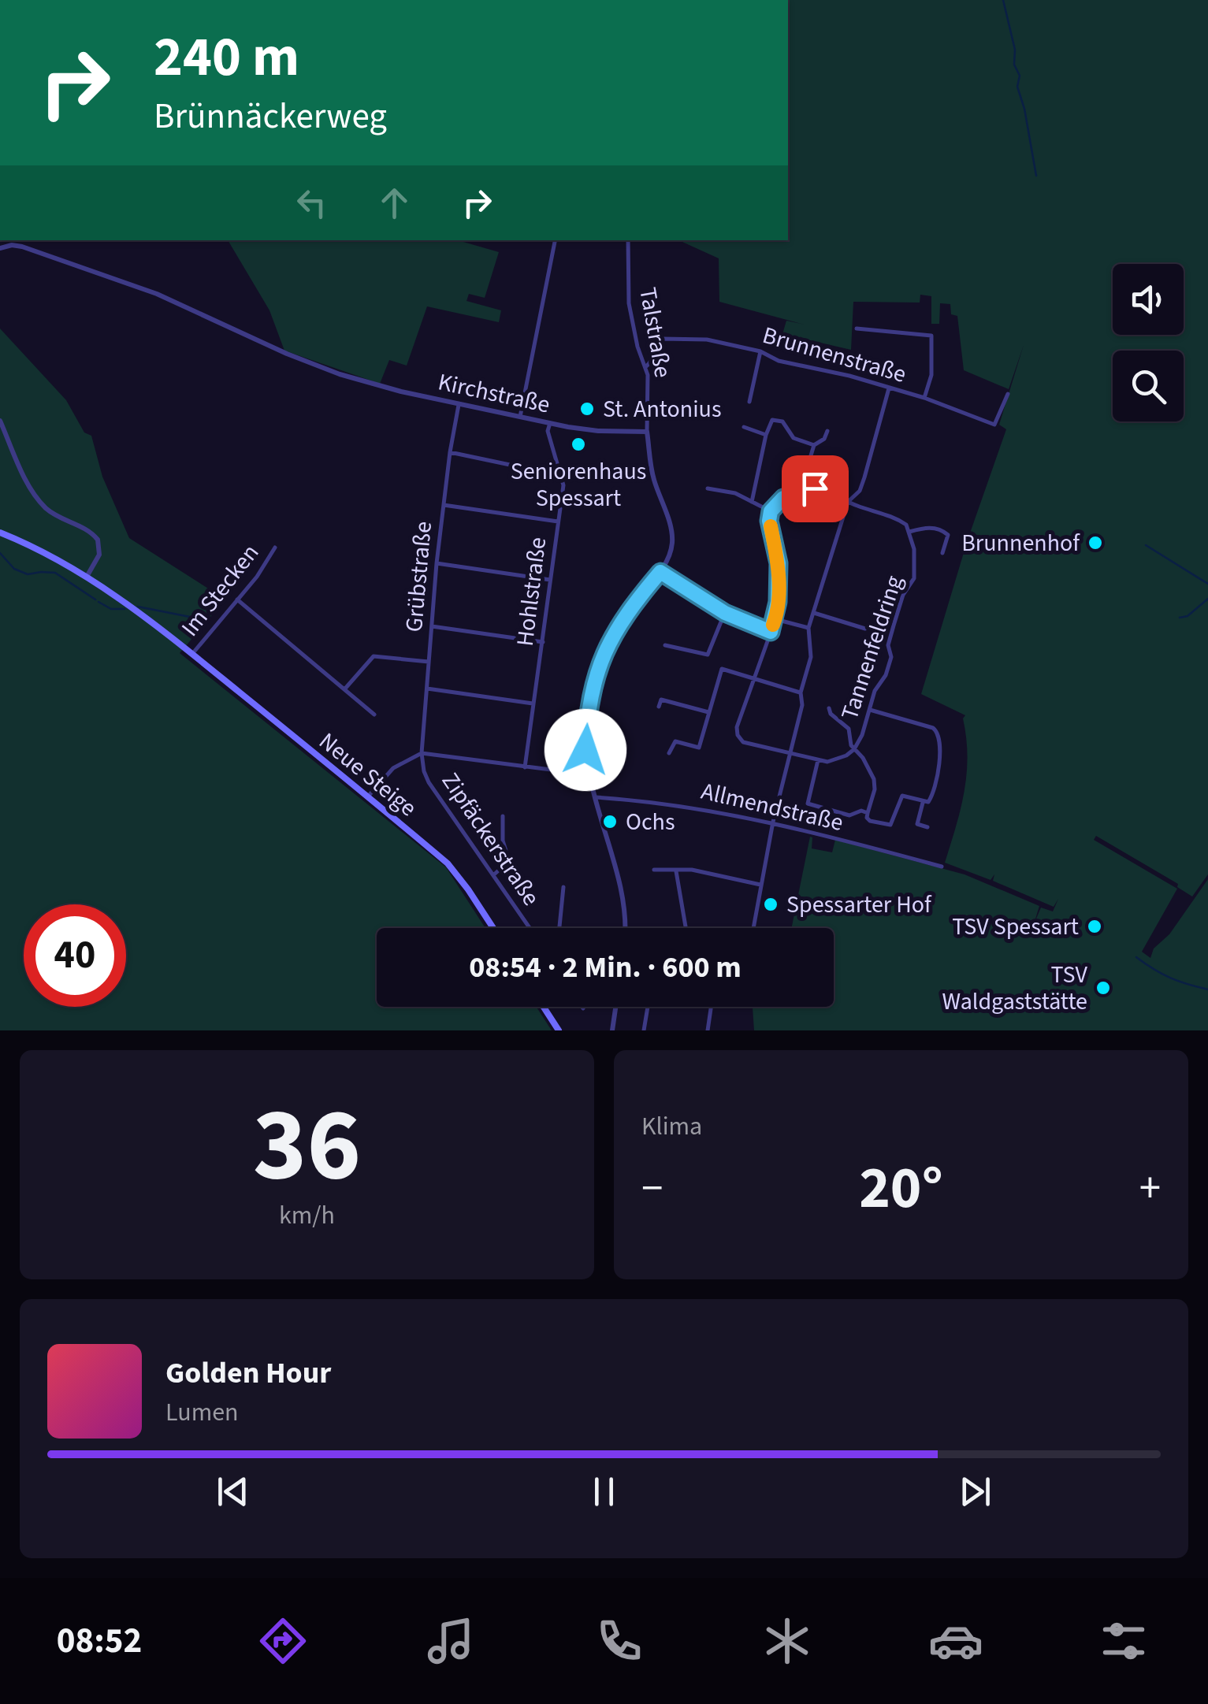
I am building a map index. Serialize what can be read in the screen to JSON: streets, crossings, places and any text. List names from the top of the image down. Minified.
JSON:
{"streets":{"main road":["Neue Steige"],"street":["Talstraße","Brunnenstraße","Kirchstraße","Grübstraße","Im Stecken","Hohlstraße","Tannenfeldring","Allmendstraße","Zipfäckerstraße"]},"crossings":[["Talstraße","Brunnenstraße"],["Talstraße","Kirchstraße"],["Kirchstraße","Grübstraße"],["Kirchstraße","Hohlstraße"],["Grübstraße","Zipfäckerstraße"],["Im Stecken","Neue Steige"]],"places":["St. Antonius","Seniorenhaus Spessart","Brunnenhof","Ochs","Spessarter Hof","TSV Spessart","TSV Waldgaststätte"],"page":{"turn":["240 m","Brünnäckerweg"],"limit":"40","trip":"08:54 · 2 Min. · 600 m","tile":[["36","km/h"],"Klima"],"heat":["−","20°","+"],"song":["Golden Hour","Lumen"],"tabs":"08:52"}}
